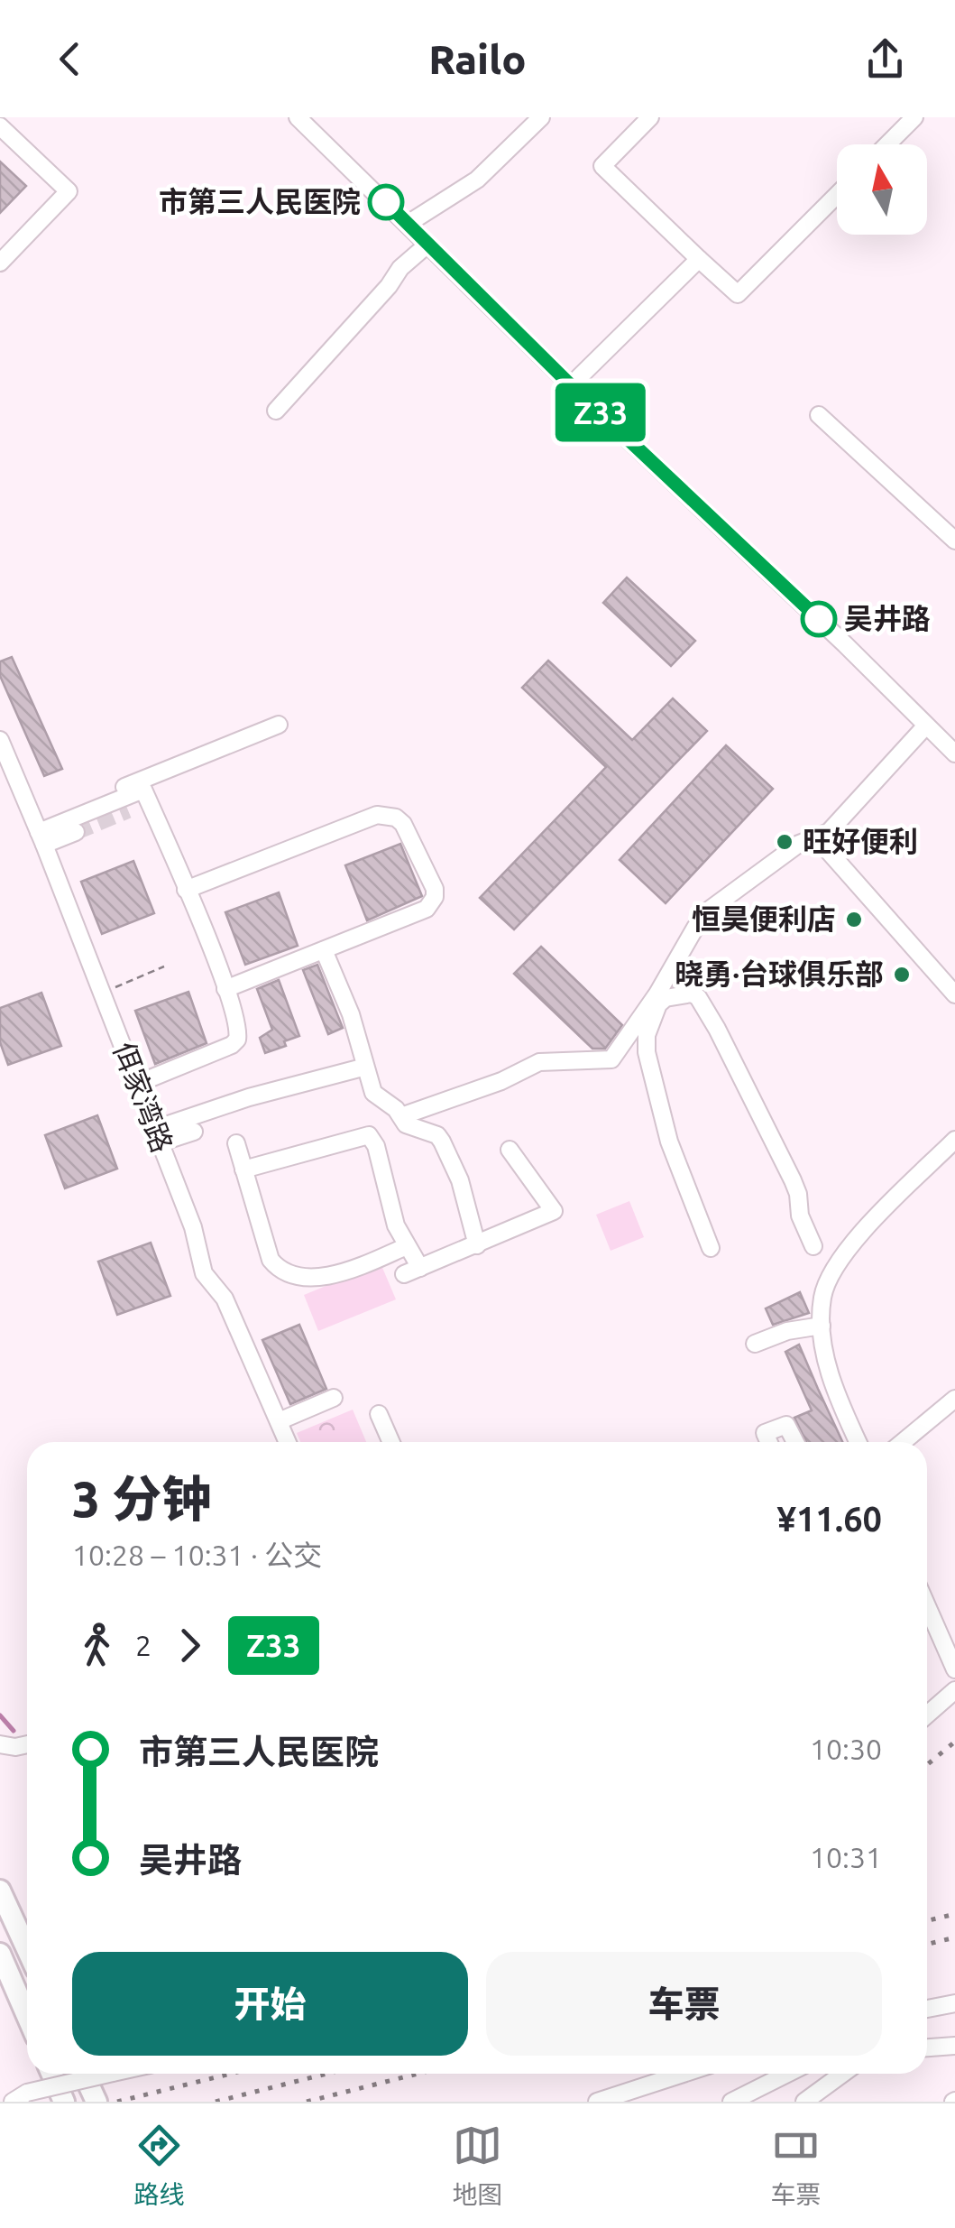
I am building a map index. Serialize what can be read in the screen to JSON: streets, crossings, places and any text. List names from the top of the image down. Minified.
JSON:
{"streets":{"street":["佴家湾路"]},"places":["市第三人民医院","吴井路","旺好便利","恒昊便利店","晓勇·台球俱乐部"],"lines":["bus line Z33"],"north":"top","page":{"header":"Railo","on_map":"Z33","heading":["3 分钟","10:28 – 10:31 · 公交","¥11.60"],"legs":["2","Z33"],"list":[{"name":"市第三人民医院","value":"10:30"},{"name":"吴井路","value":"10:31"}],"buttons":["开始","车票"],"tabs":["路线","地图","车票"]}}
